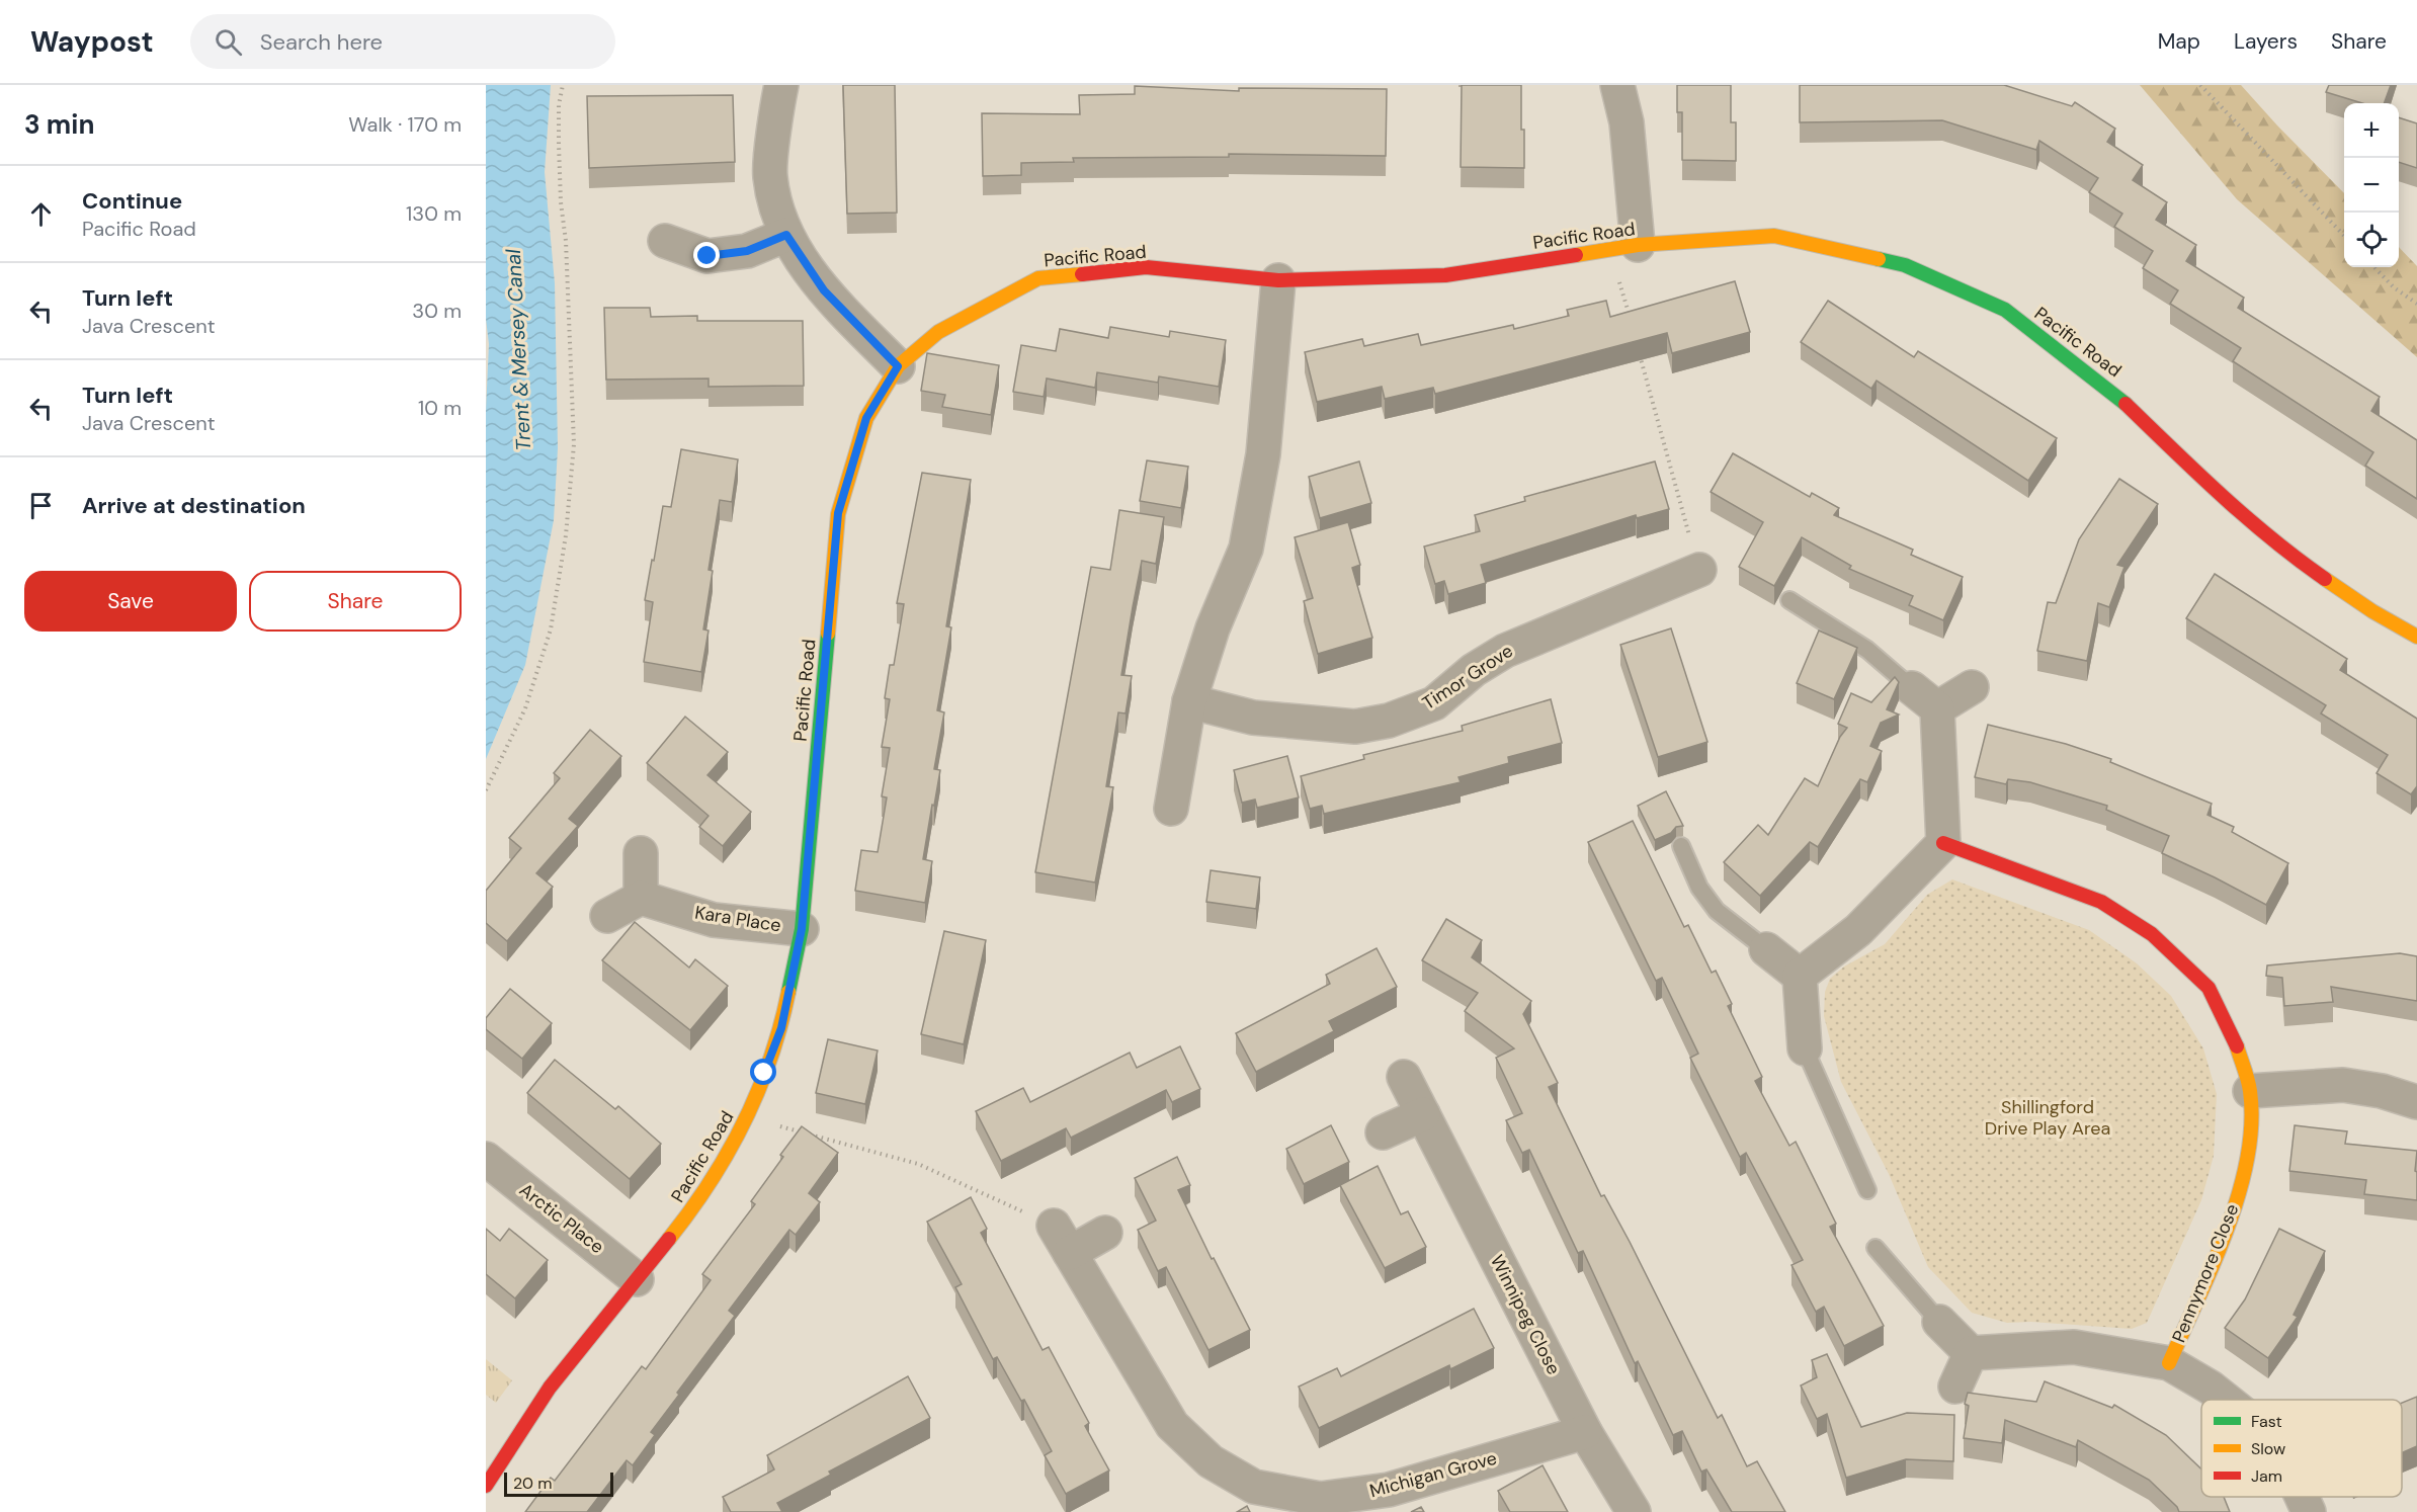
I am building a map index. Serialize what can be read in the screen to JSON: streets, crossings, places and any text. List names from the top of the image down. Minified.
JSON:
{"streets":{"street":["Pacific Road","Timor Grove","Kara Place","Arctic Place","Pennymore Close","Winnipeg Close","Michigan Grove"]},"crossings":[["Pacific Road","Kara Place"],["Pacific Road","Arctic Place"],["Winnipeg Close","Michigan Grove"]],"water":["Trent & Mersey Canal"],"parks":["Shillingford Drive Play Area"],"legend":["Fast","Slow","Jam"],"scale_bar":"20 m","page":{"header":"Waypost","search":"Search here","nav":["Map","Layers","Share"],"heading":["3 min","Walk · 170 m"],"map_buttons":["+","−"],"list":[["Continue","Pacific Road","130 m"],["Turn left","Java Crescent","30 m"],["Turn left","Java Crescent","10 m"],"Arrive at destination"],"buttons":["Save","Share"],"scale":"20 m"}}
